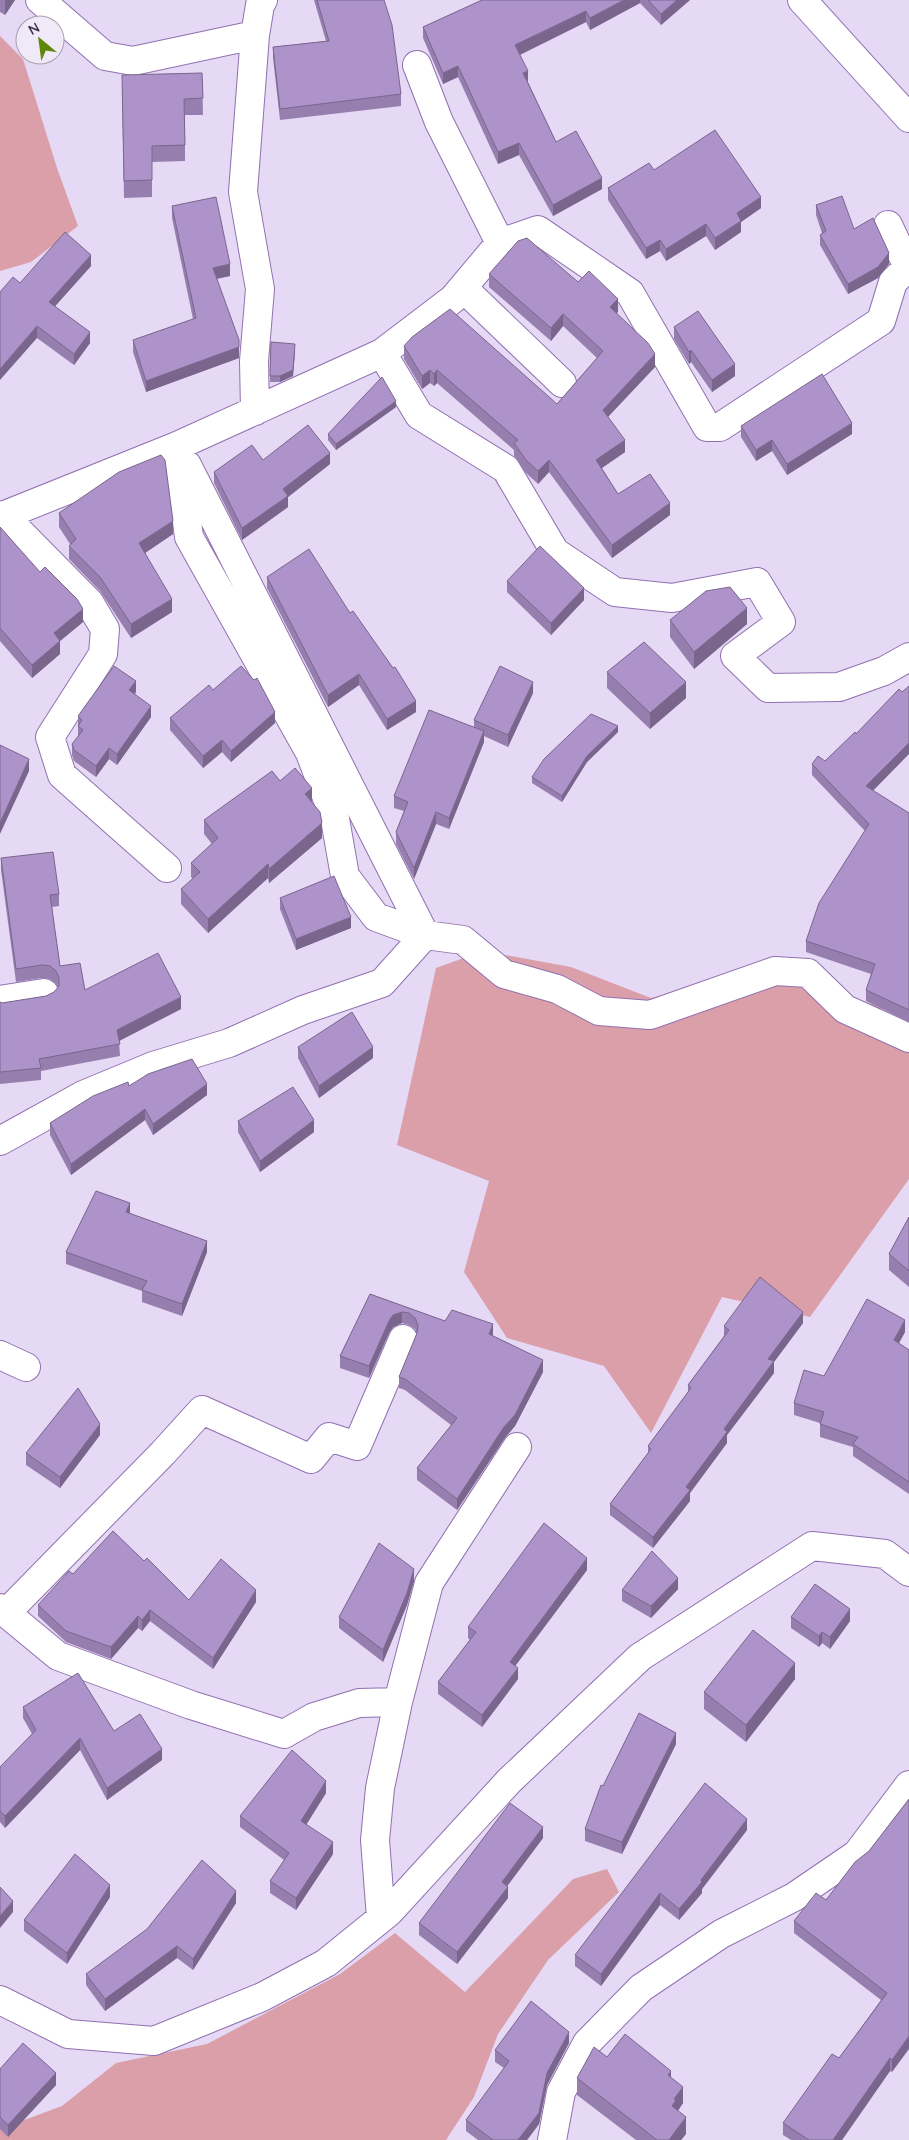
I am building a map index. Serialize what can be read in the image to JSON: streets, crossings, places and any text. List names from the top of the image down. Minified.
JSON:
{"north":"top left"}
